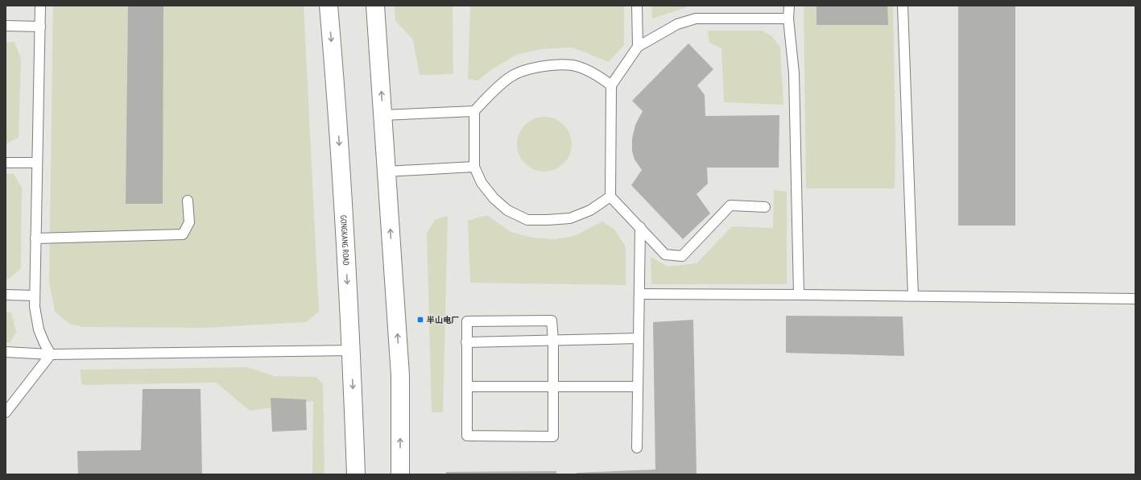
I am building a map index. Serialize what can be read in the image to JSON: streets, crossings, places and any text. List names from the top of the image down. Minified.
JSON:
{"streets":{"main road":["GONGKANG ROAD"]},"places":{"transit":["半山电厂"]}}
